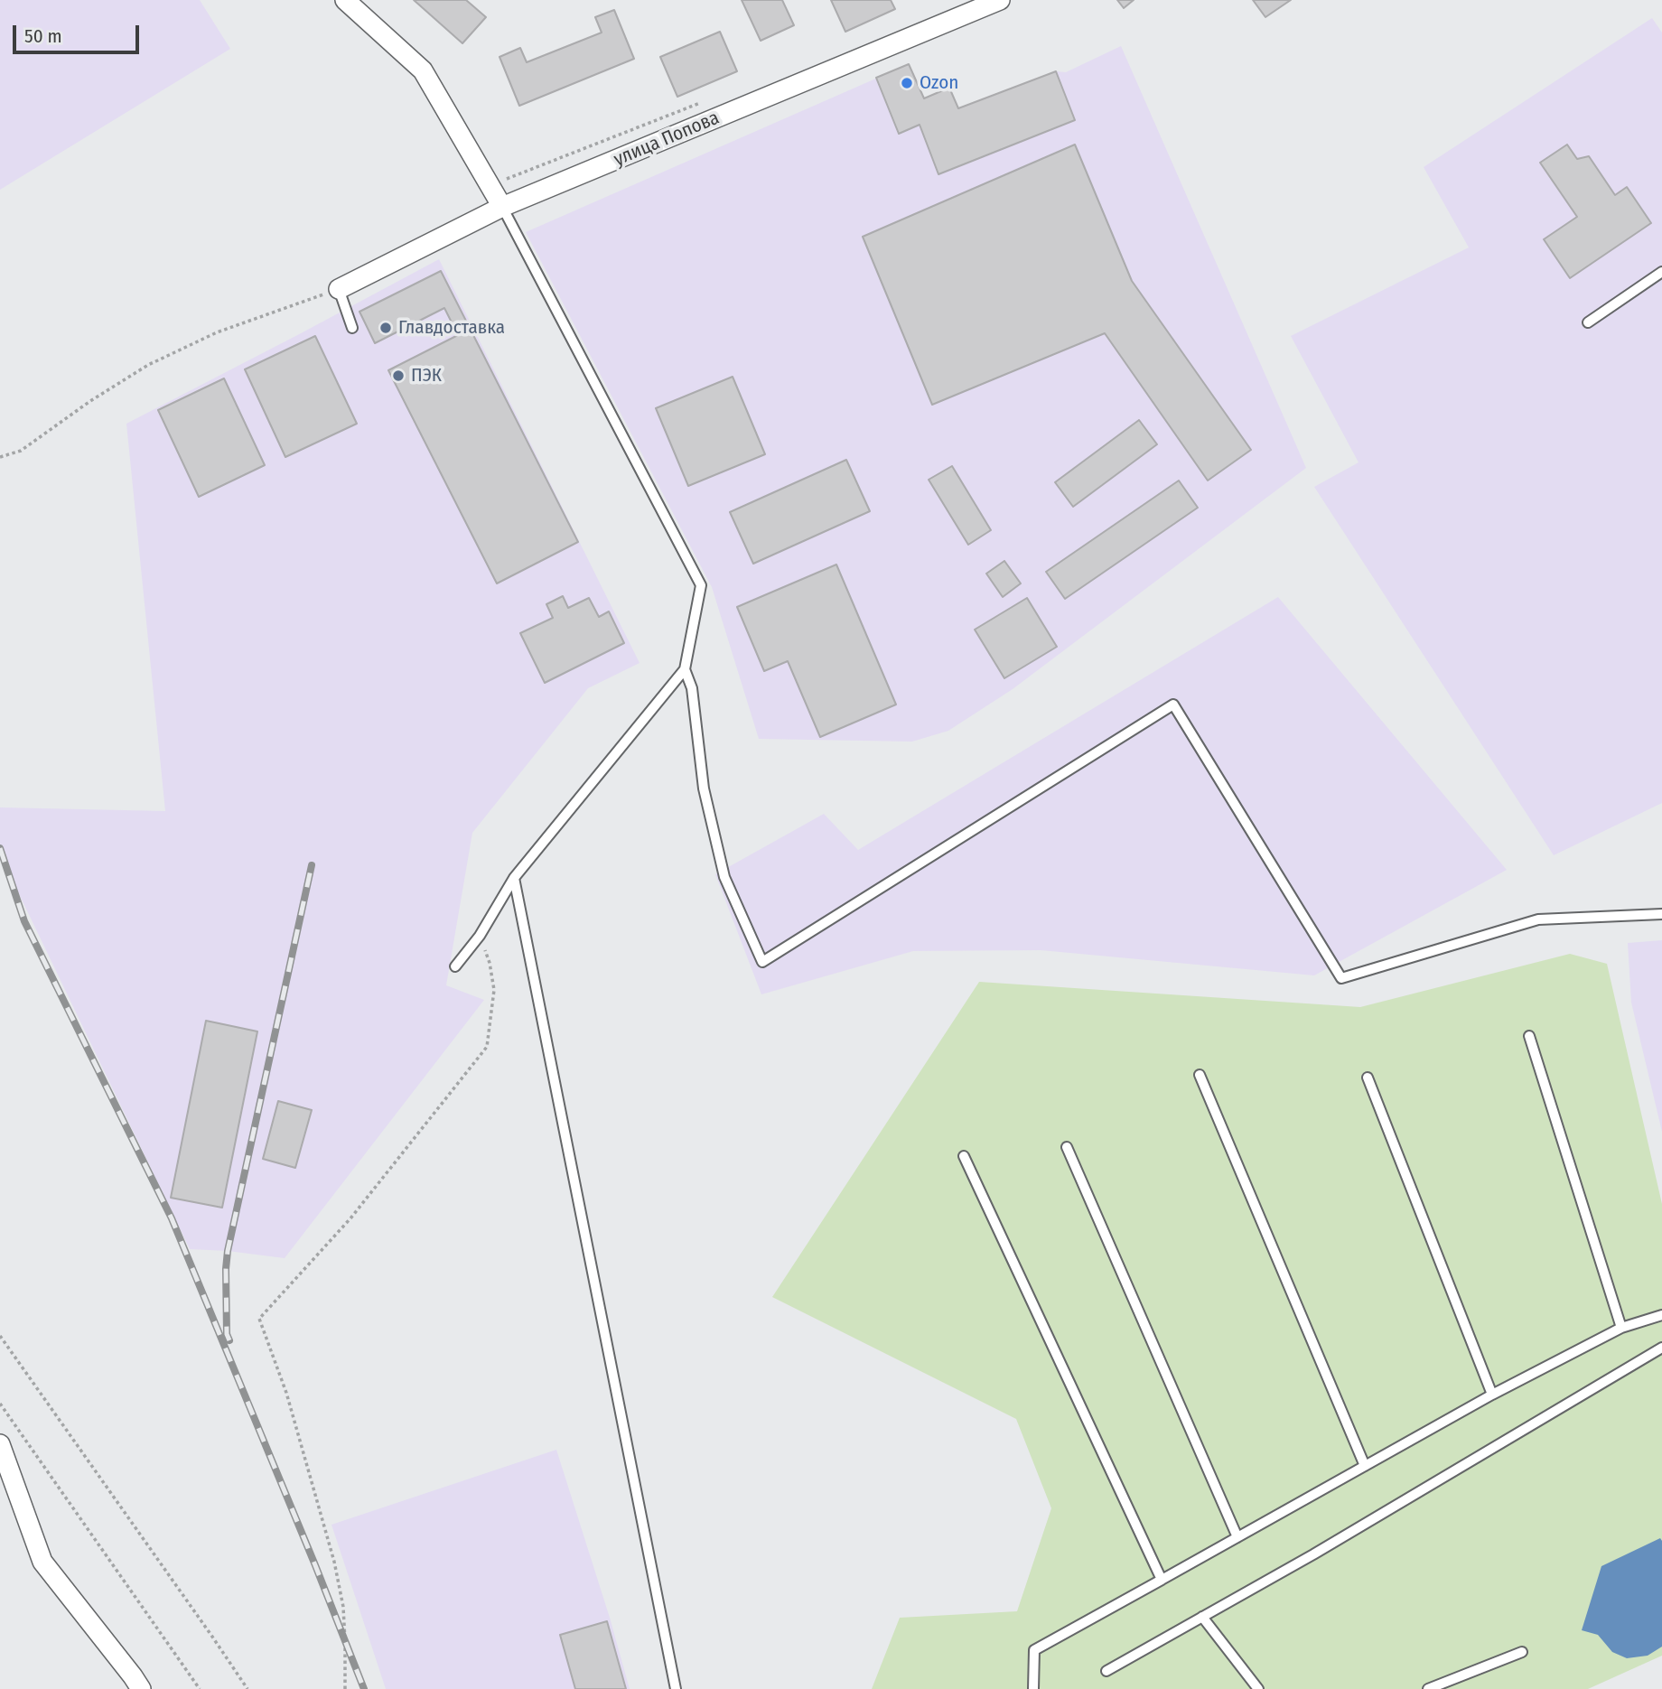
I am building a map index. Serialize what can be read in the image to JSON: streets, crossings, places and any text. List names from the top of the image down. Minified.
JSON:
{"streets":{"street":["улица Попова"]},"places":["Ozon","Главдоставка","ПЭК"],"scale_bar":"50 m"}
